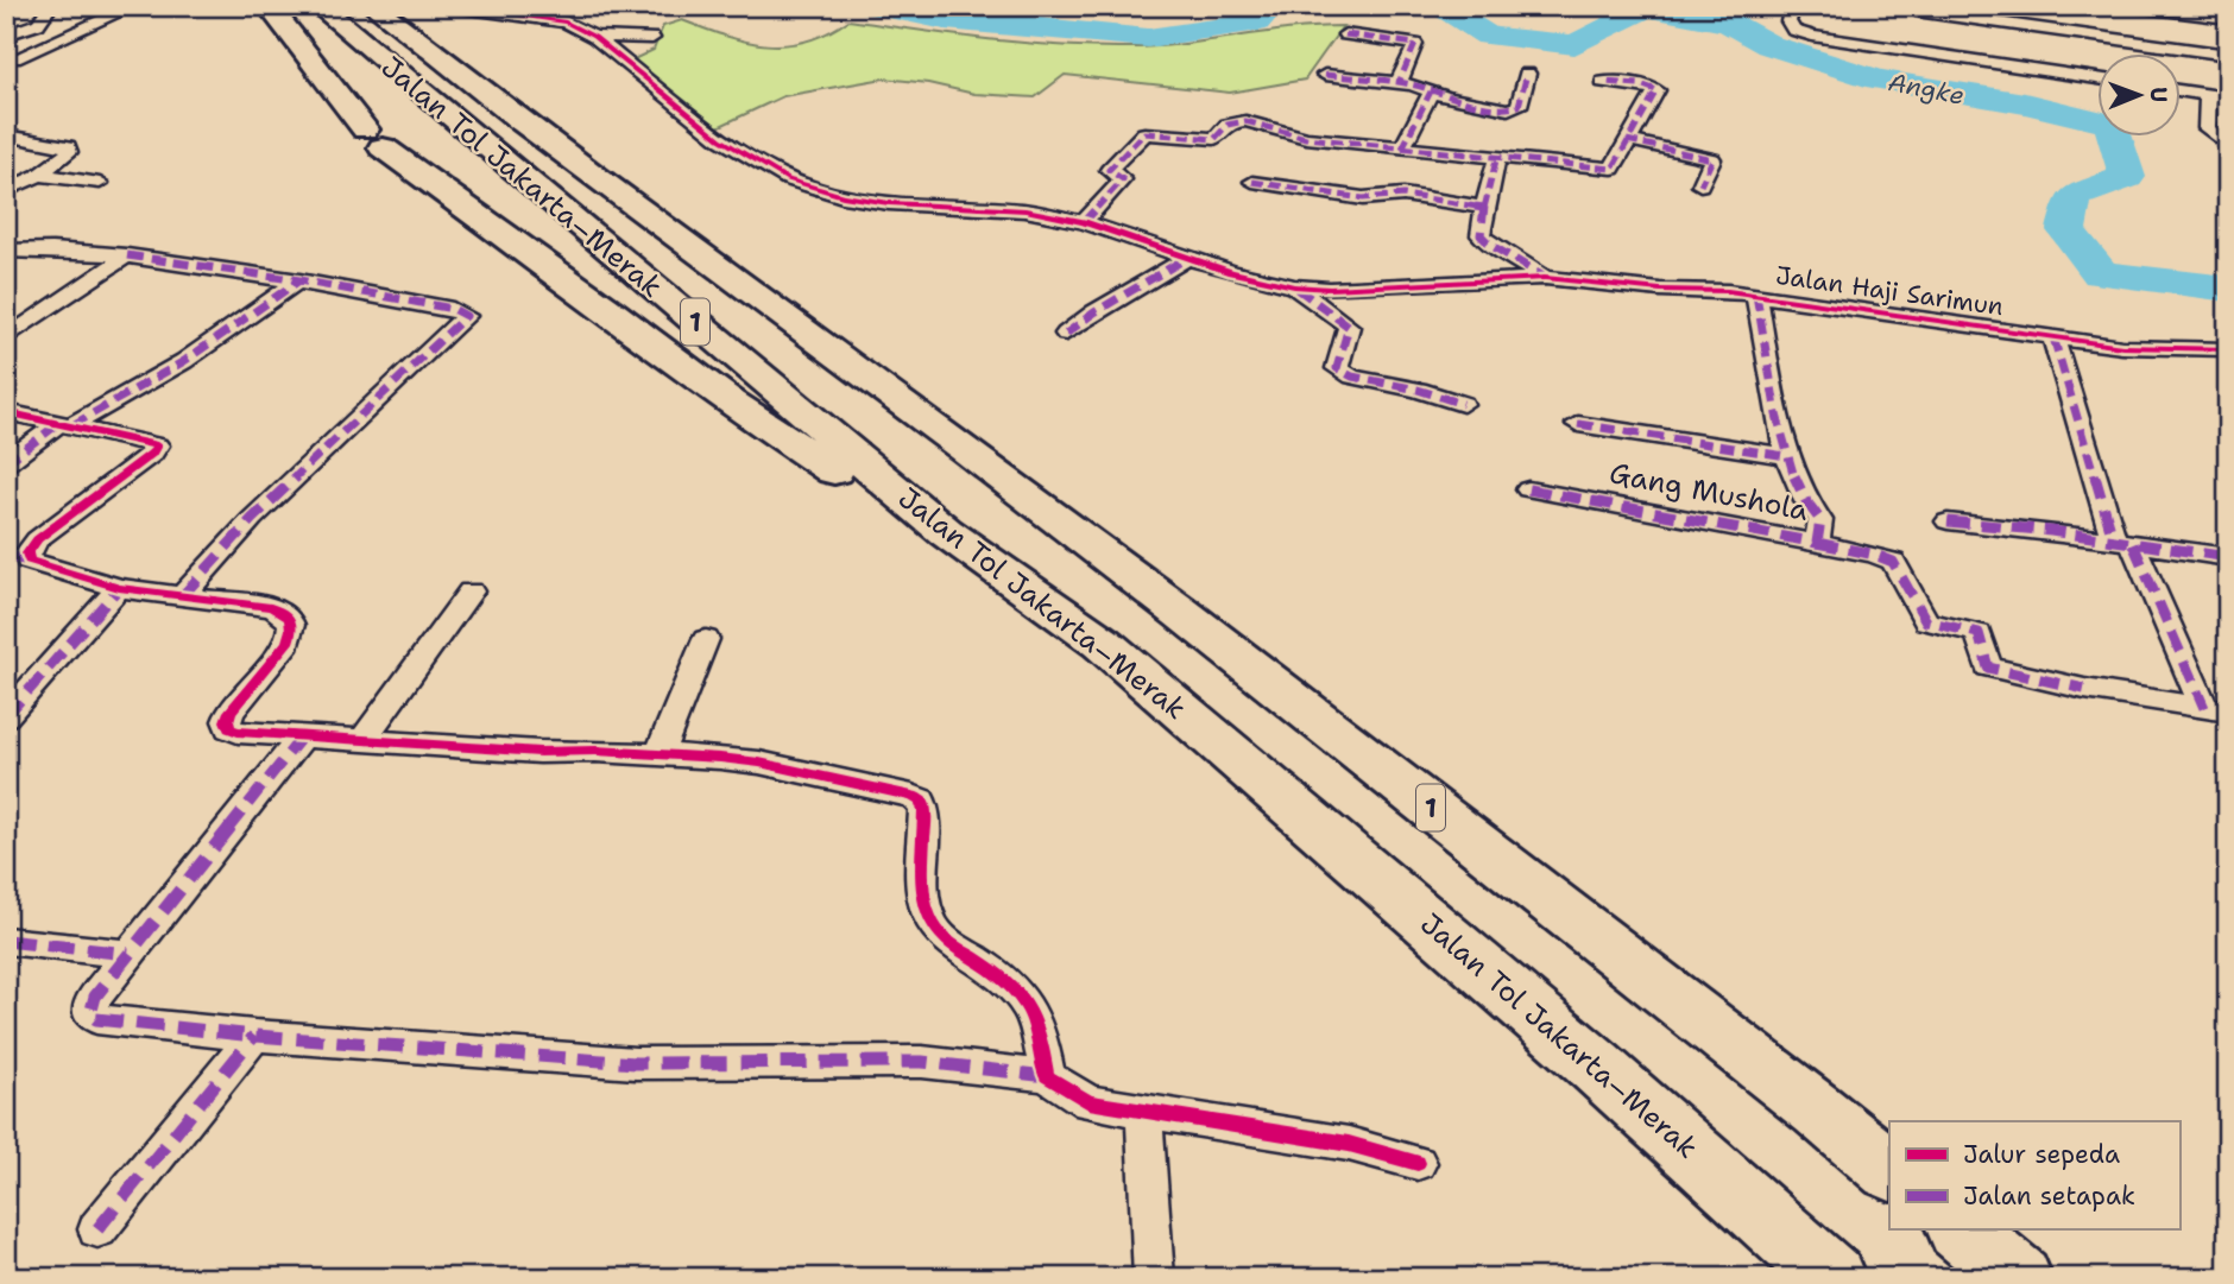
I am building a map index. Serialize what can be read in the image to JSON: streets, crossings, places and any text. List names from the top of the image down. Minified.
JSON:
{"streets":{"highway":["Jalan Tol Jakarta–Merak","1"],"street":["Jalan Haji Sarimun","Gang Mushola"]},"crossings":[["Jalan Haji Sarimun","Gang Mushola"]],"water":["Angke"],"legend":["Jalur sepeda","Jalan setapak"],"north":"right"}
